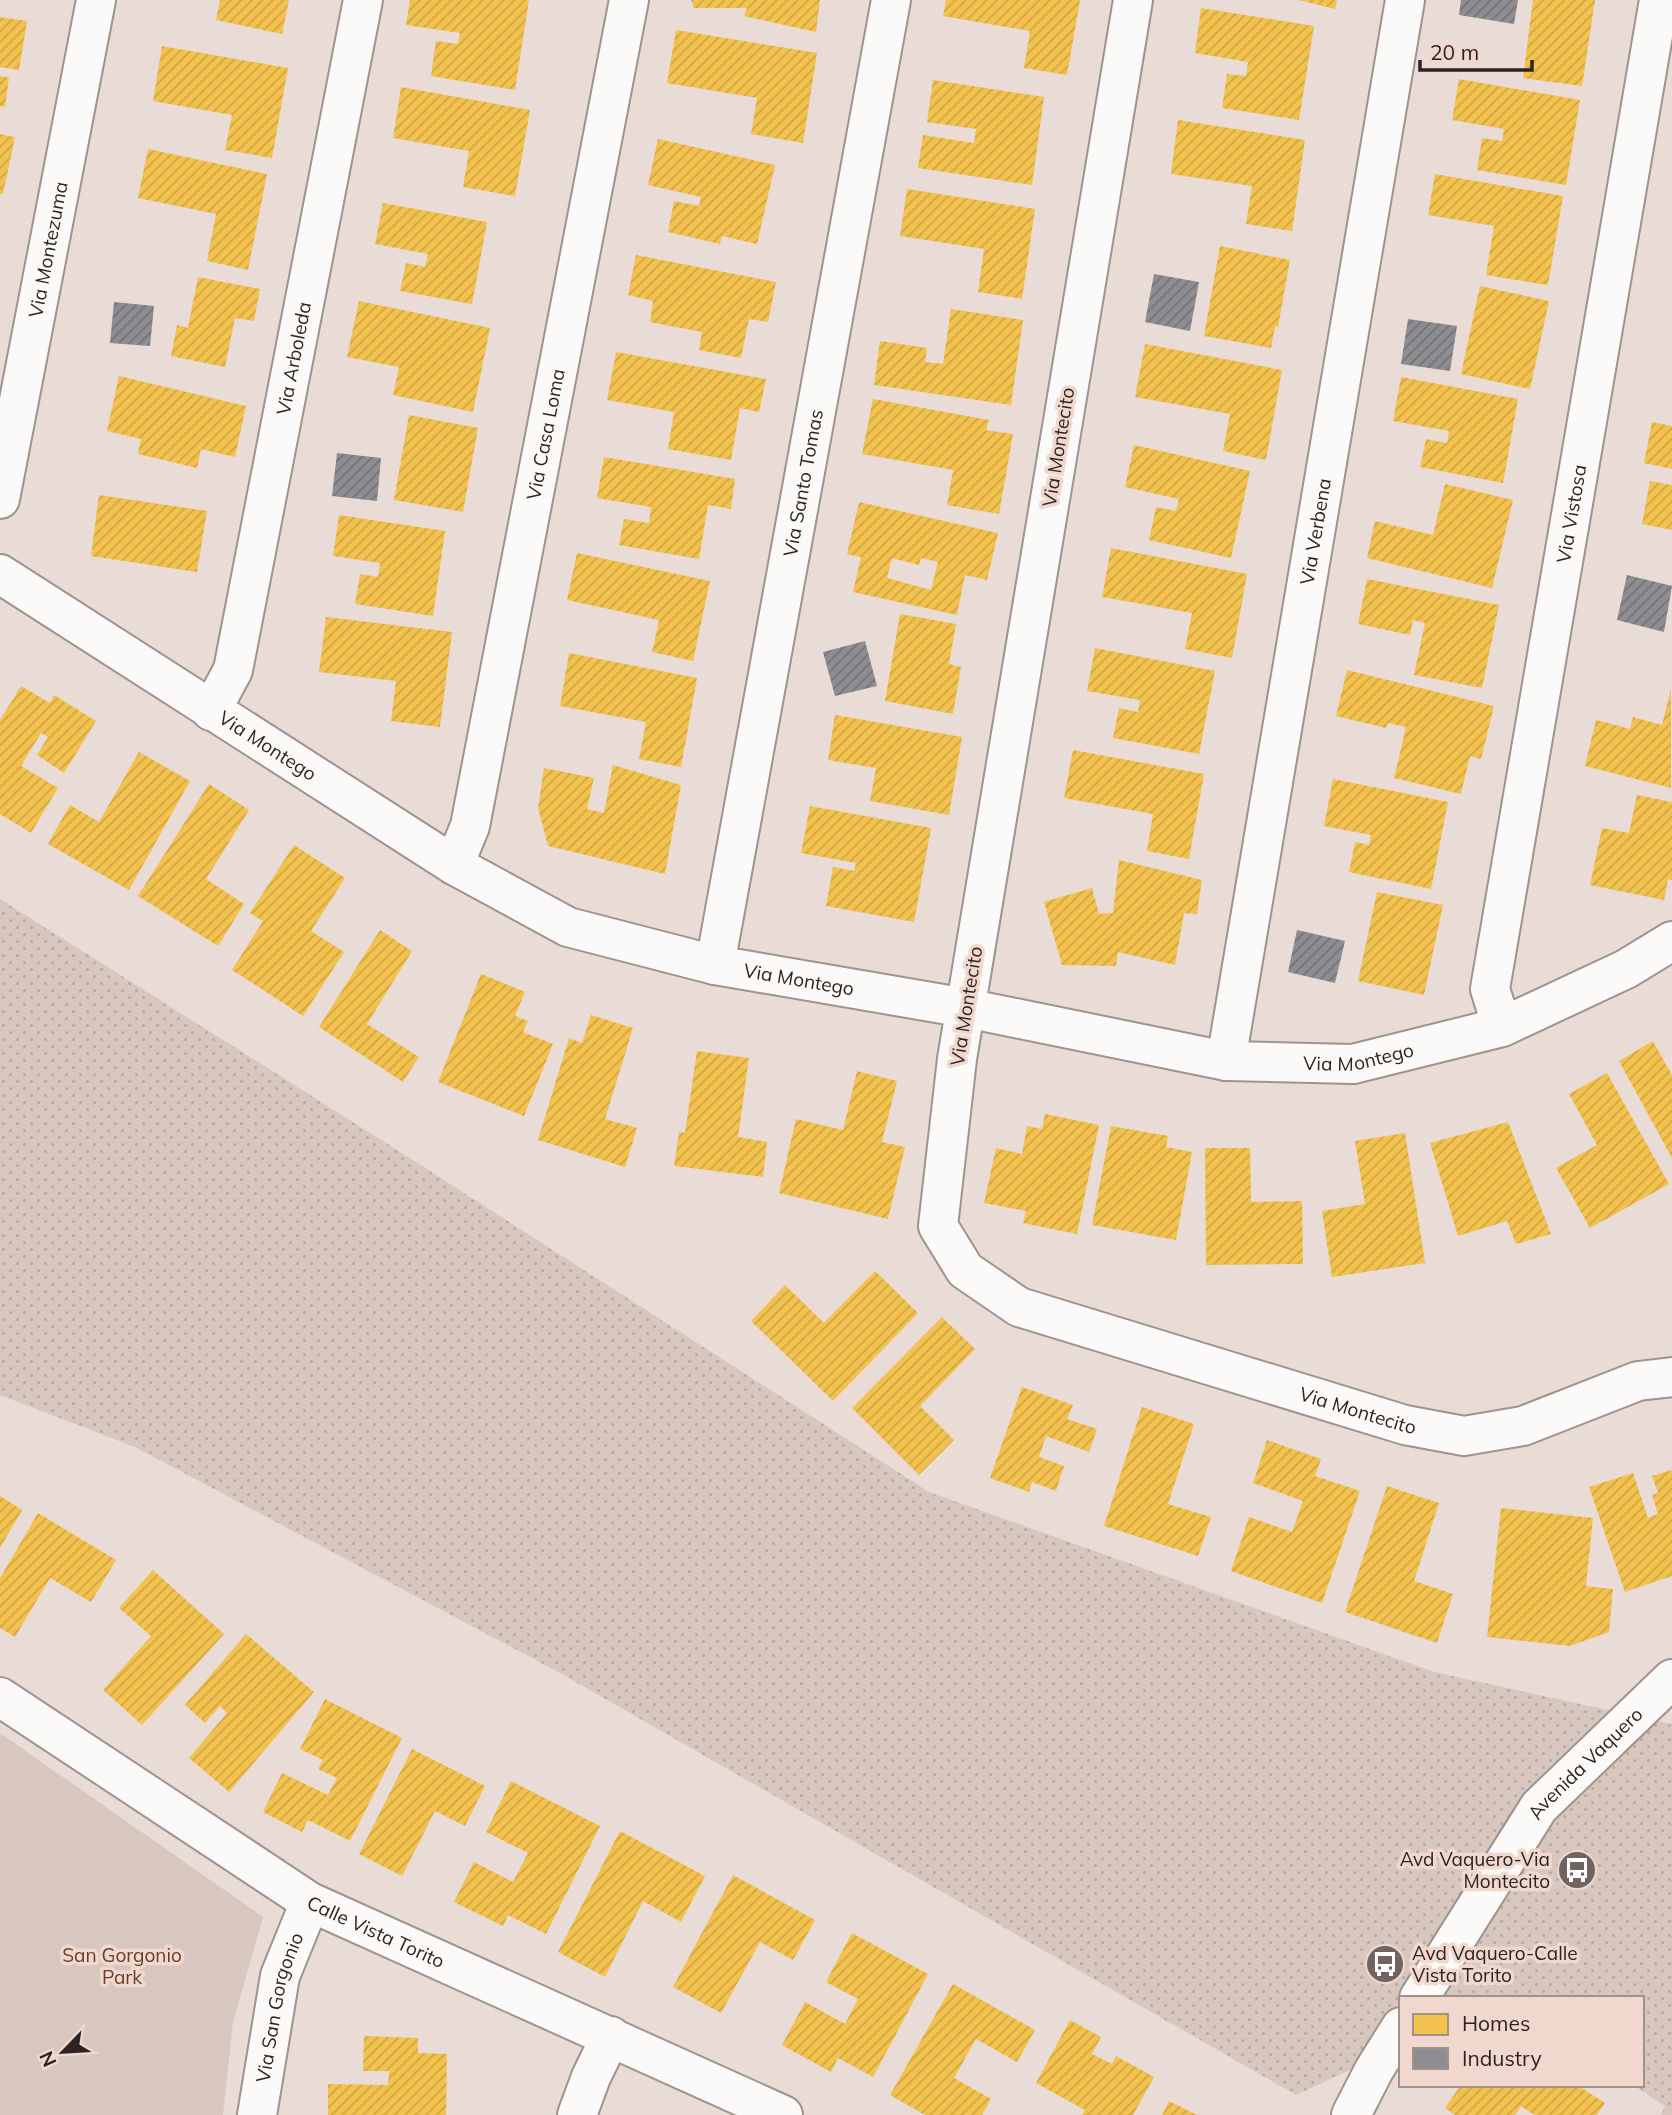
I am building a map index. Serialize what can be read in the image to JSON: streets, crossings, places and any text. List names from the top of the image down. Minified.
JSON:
{"streets":{"street":["Via Montezuma","Via Arboleda","Via Casa Loma","Via Montecito","Via Santo Tomas","Via Vistosa","Via Verbena","Via Montego","Avenida Vaquero","Calle Vista Torito","Via San Gorgonio"]},"crossings":[["Via Arboleda","Via Montego"],["Via Casa Loma","Via Montego"],["Via Montecito","Via Montego"],["Via Santo Tomas","Via Montego"],["Via Vistosa","Via Montego"],["Via Verbena","Via Montego"],["Calle Vista Torito","Via San Gorgonio"]],"parks":["San Gorgonio Park"],"places":{"bus stop":["Avd Vaquero-Via Montecito","Avd Vaquero-Calle Vista Torito"]},"legend":["Homes","Industry"],"scale_bar":"20 m","north":"bottom left"}
